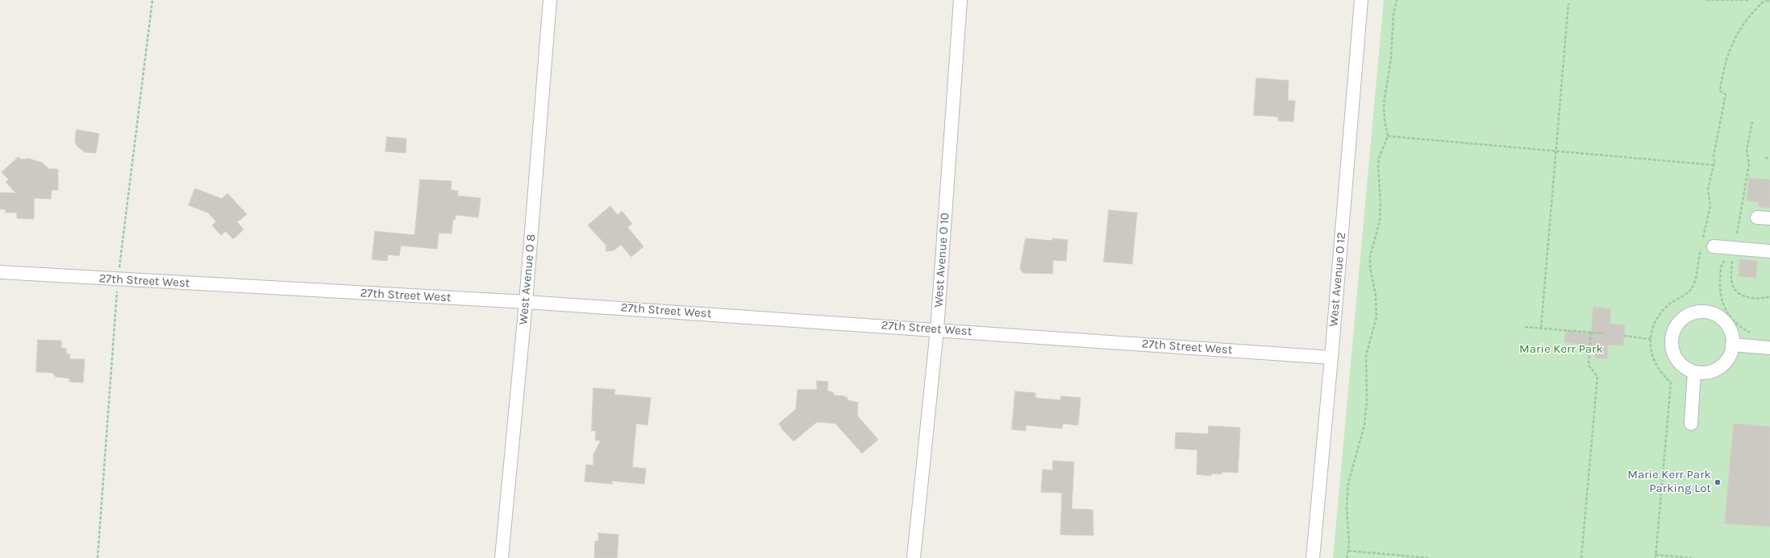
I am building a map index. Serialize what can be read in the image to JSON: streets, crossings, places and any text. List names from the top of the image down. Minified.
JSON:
{"streets":{"street":["West Avenue O 10","West Avenue O 8","West Avenue O 12","27th Street West"]},"crossings":[["West Avenue O 10","27th Street West"],["West Avenue O 8","27th Street West"],["West Avenue O 12","27th Street West"]],"parks":["Marie Kerr Park"],"places":["Marie Kerr Park Parking Lot"]}
